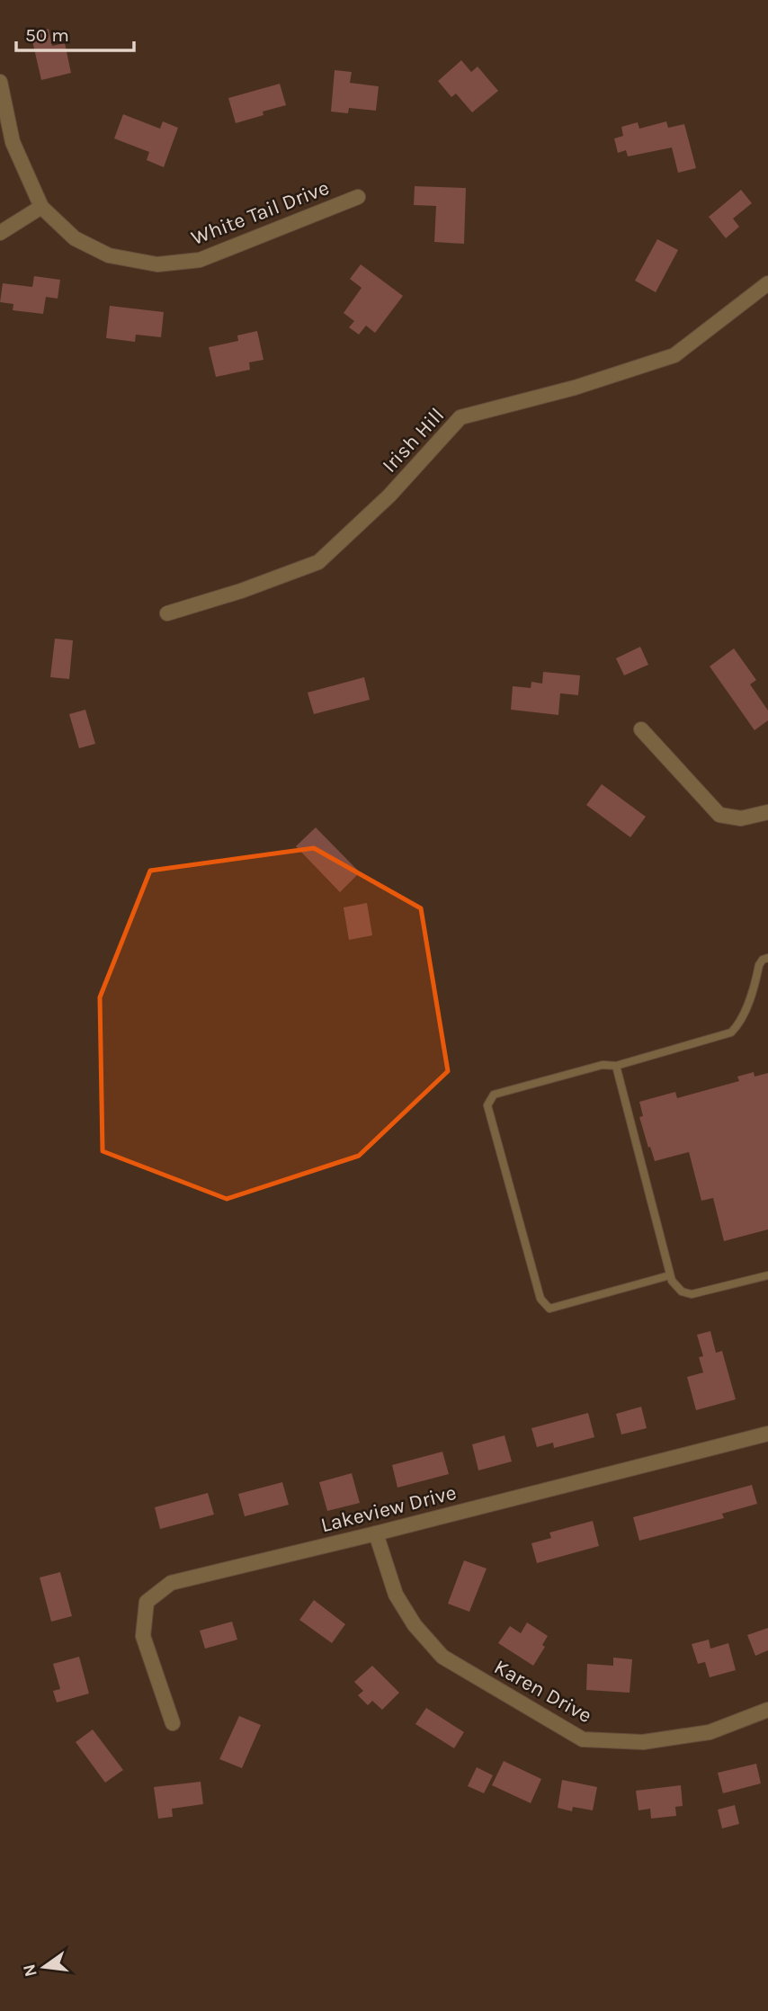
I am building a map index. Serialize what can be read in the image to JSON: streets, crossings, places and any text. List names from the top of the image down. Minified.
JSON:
{"streets":{"street":["White Tail Drive","Irish Hill","Lakeview Drive","Karen Drive"]},"crossings":[["Lakeview Drive","Karen Drive"]],"scale_bar":"50 m","north":"left"}
